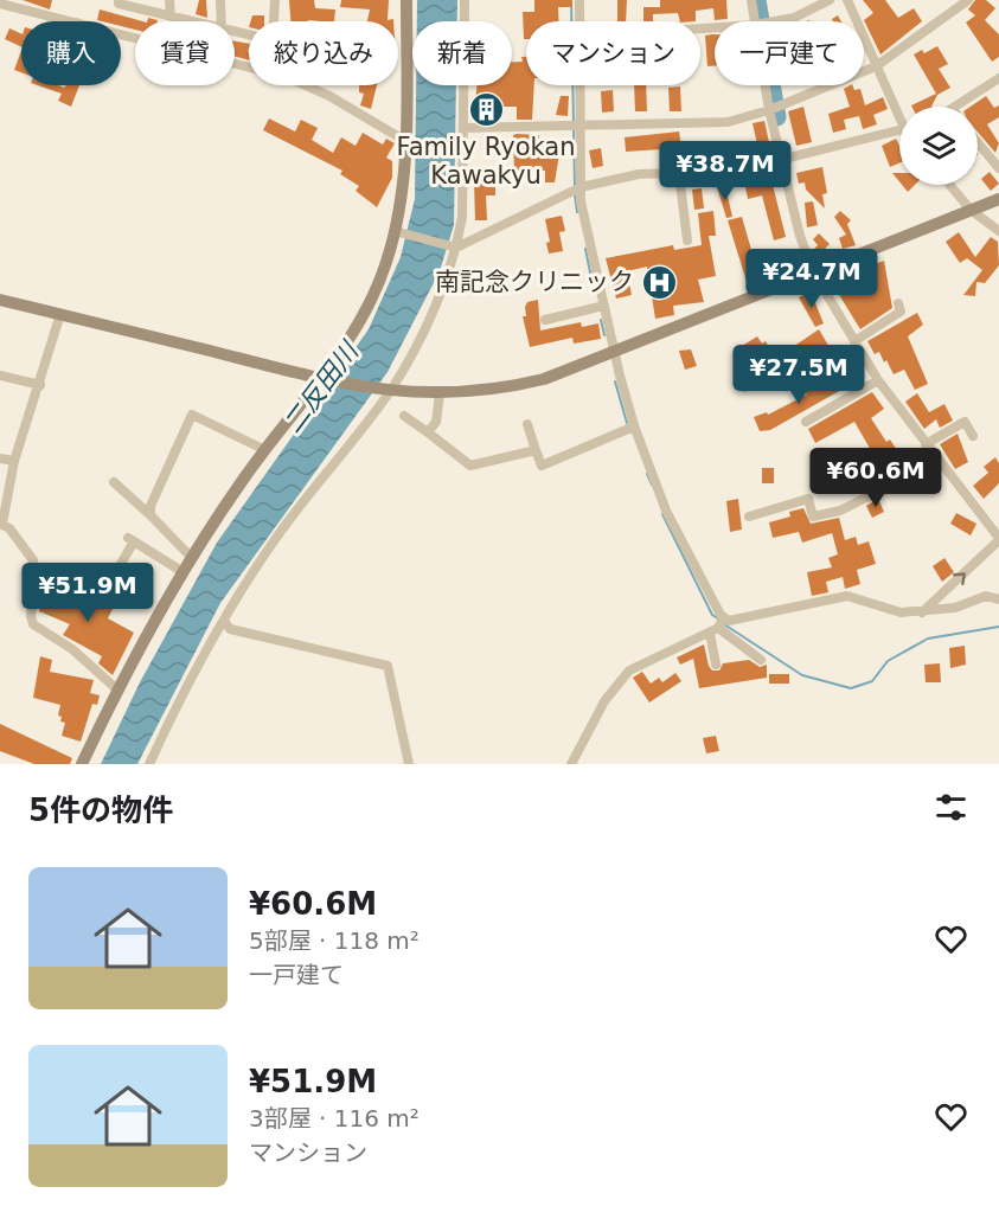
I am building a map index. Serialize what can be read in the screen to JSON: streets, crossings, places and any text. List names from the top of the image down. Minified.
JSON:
{"water":["二反田川"],"places":{"building":["Family Ryokan Kawakyu"],"hospital":["南記念クリニック"]},"page":{"chip":["購入","賃貸","絞り込み","新着","マンション","一戸建て"],"price":["¥38.7M","¥24.7M","¥27.5M","¥60.6M","¥51.9M"],"heading":"5件の物件","list":[{"name":"¥60.6M","note":"5部屋 · 118 m² · 一戸建て"},{"name":"¥51.9M","note":"3部屋 · 116 m² · マンション"}]}}
